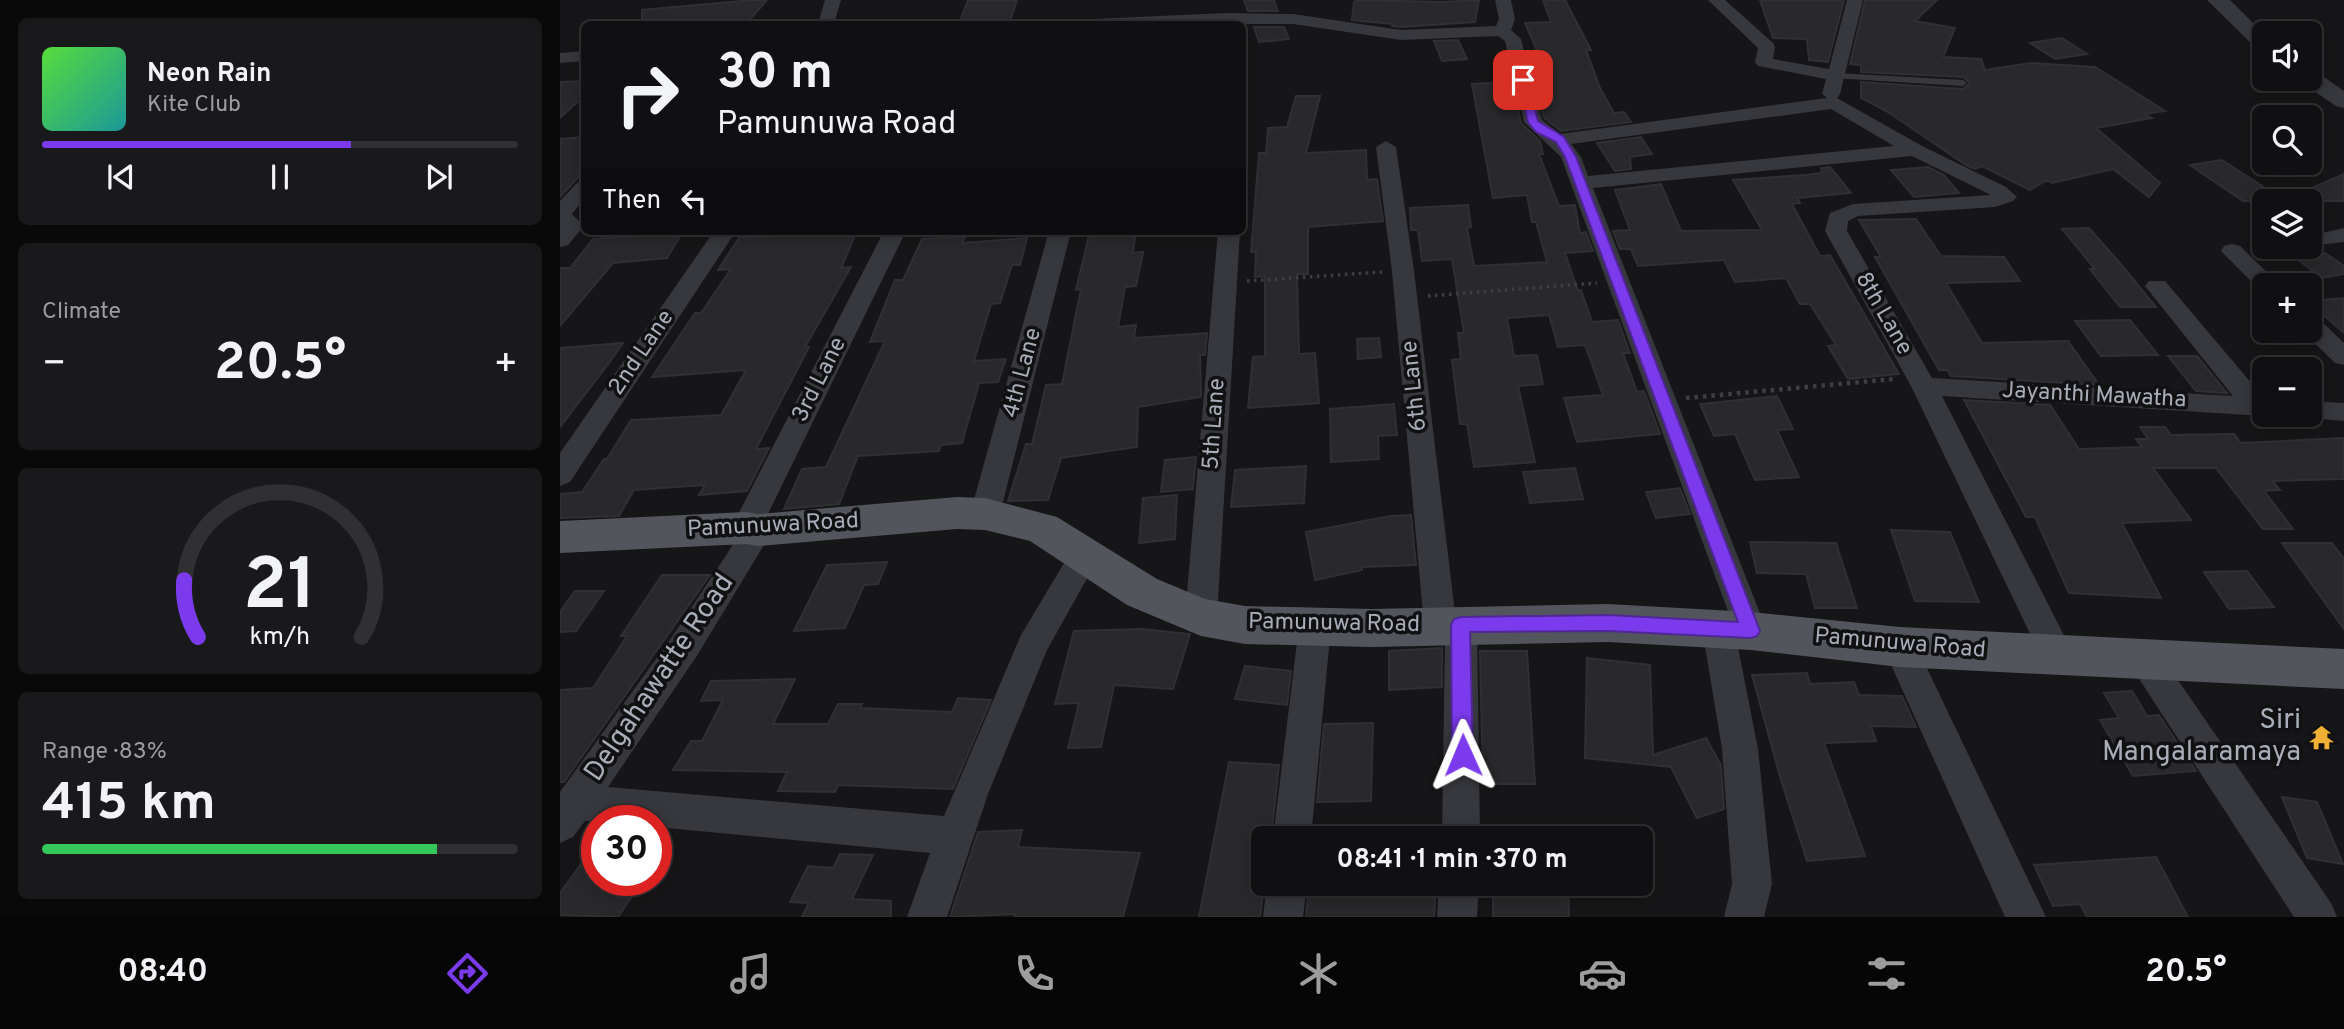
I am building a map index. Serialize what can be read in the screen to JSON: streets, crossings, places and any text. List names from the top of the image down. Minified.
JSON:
{"streets":{"main road":["Pamunuwa Road"],"street":["8th Lane","2nd Lane","4th Lane","3rd Lane","6th Lane","Jayanthi Mawatha","5th Lane","Delgahawatte Road"]},"crossings":[["8th Lane","Jayanthi Mawatha"],["8th Lane","Pamunuwa Road"],["4th Lane","Pamunuwa Road"],["3rd Lane","Pamunuwa Road"],["3rd Lane","Delgahawatte Road"],["6th Lane","Pamunuwa Road"],["5th Lane","Pamunuwa Road"],["Pamunuwa Road","Delgahawatte Road"]],"places":{"temple":["Siri Mangalaramaya"]},"page":{"map_buttons":["+","−"],"turn":["30 m","Pamunuwa Road"],"song":["Neon Rain","Kite Club"],"then":"Then","tile":["Climate",["Range · 83%","415 km"]],"heat":["−","20.5°","+"],"limit":"30","trip":"08:41 · 1 min · 370 m","tabs":["08:40","20.5°"],"gauge":["21","km/h"]}}
